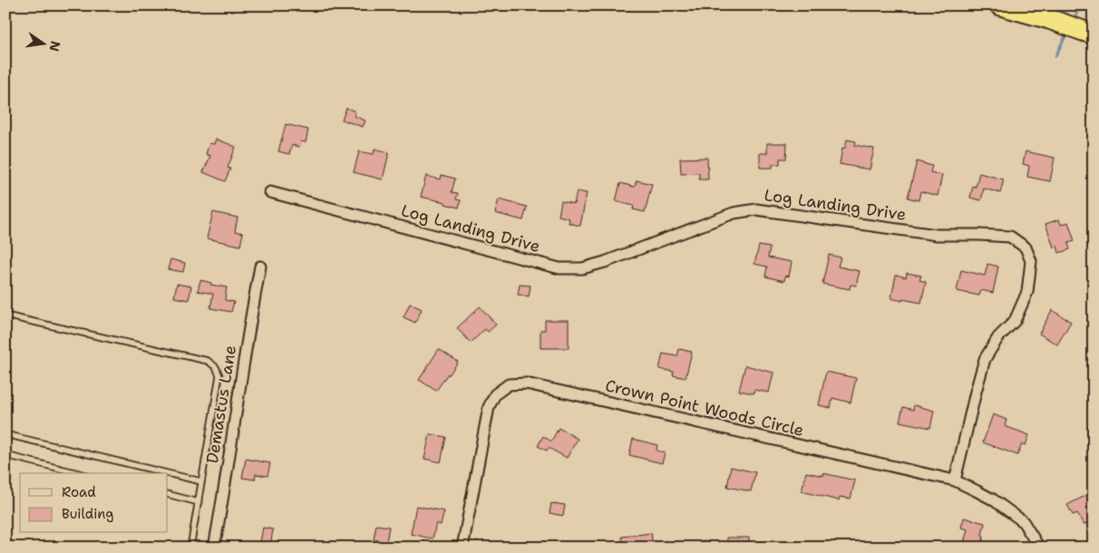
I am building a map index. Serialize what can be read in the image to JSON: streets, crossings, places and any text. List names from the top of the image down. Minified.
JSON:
{"streets":{"street":["Log Landing Drive","Demastus Lane","Crown Point Woods Circle"]},"crossings":[["Log Landing Drive","Crown Point Woods Circle"]],"legend":["Road","Building"],"north":"right"}
